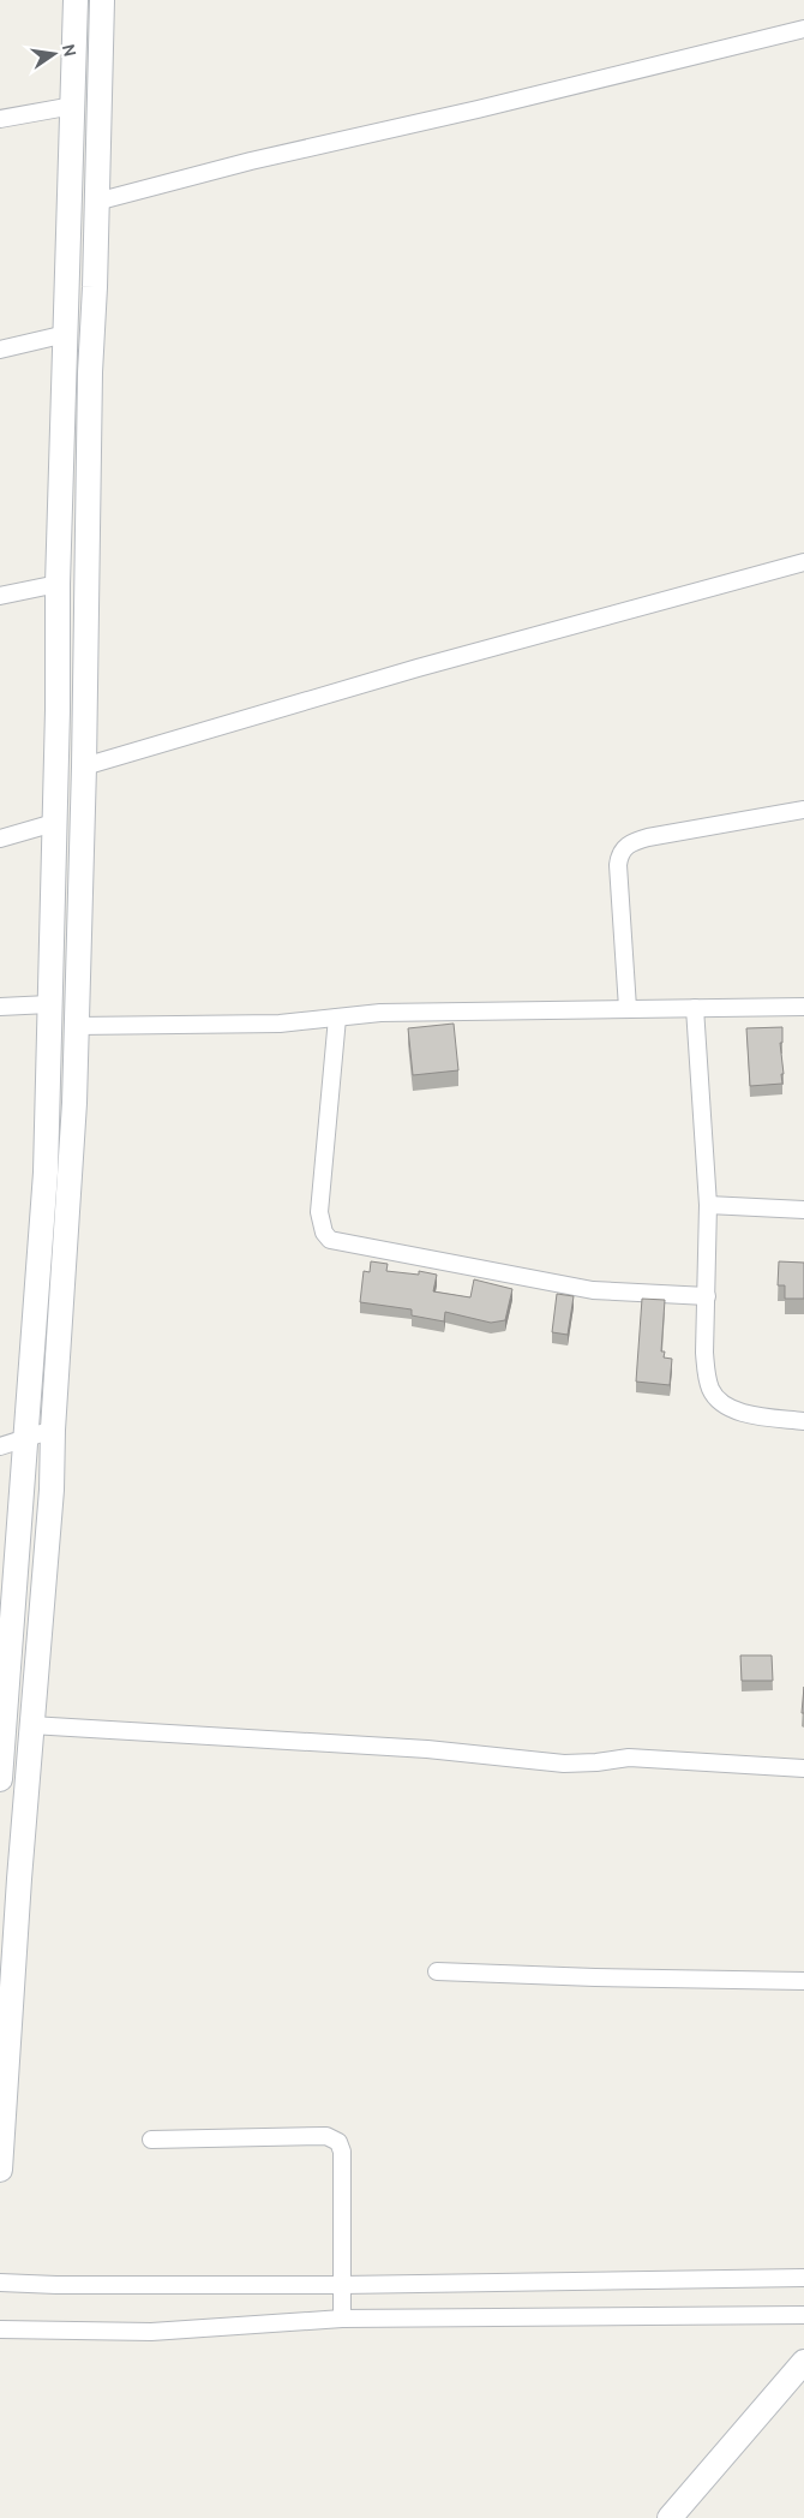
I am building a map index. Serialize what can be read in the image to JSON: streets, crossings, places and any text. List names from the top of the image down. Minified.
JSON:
{"north":"right"}
